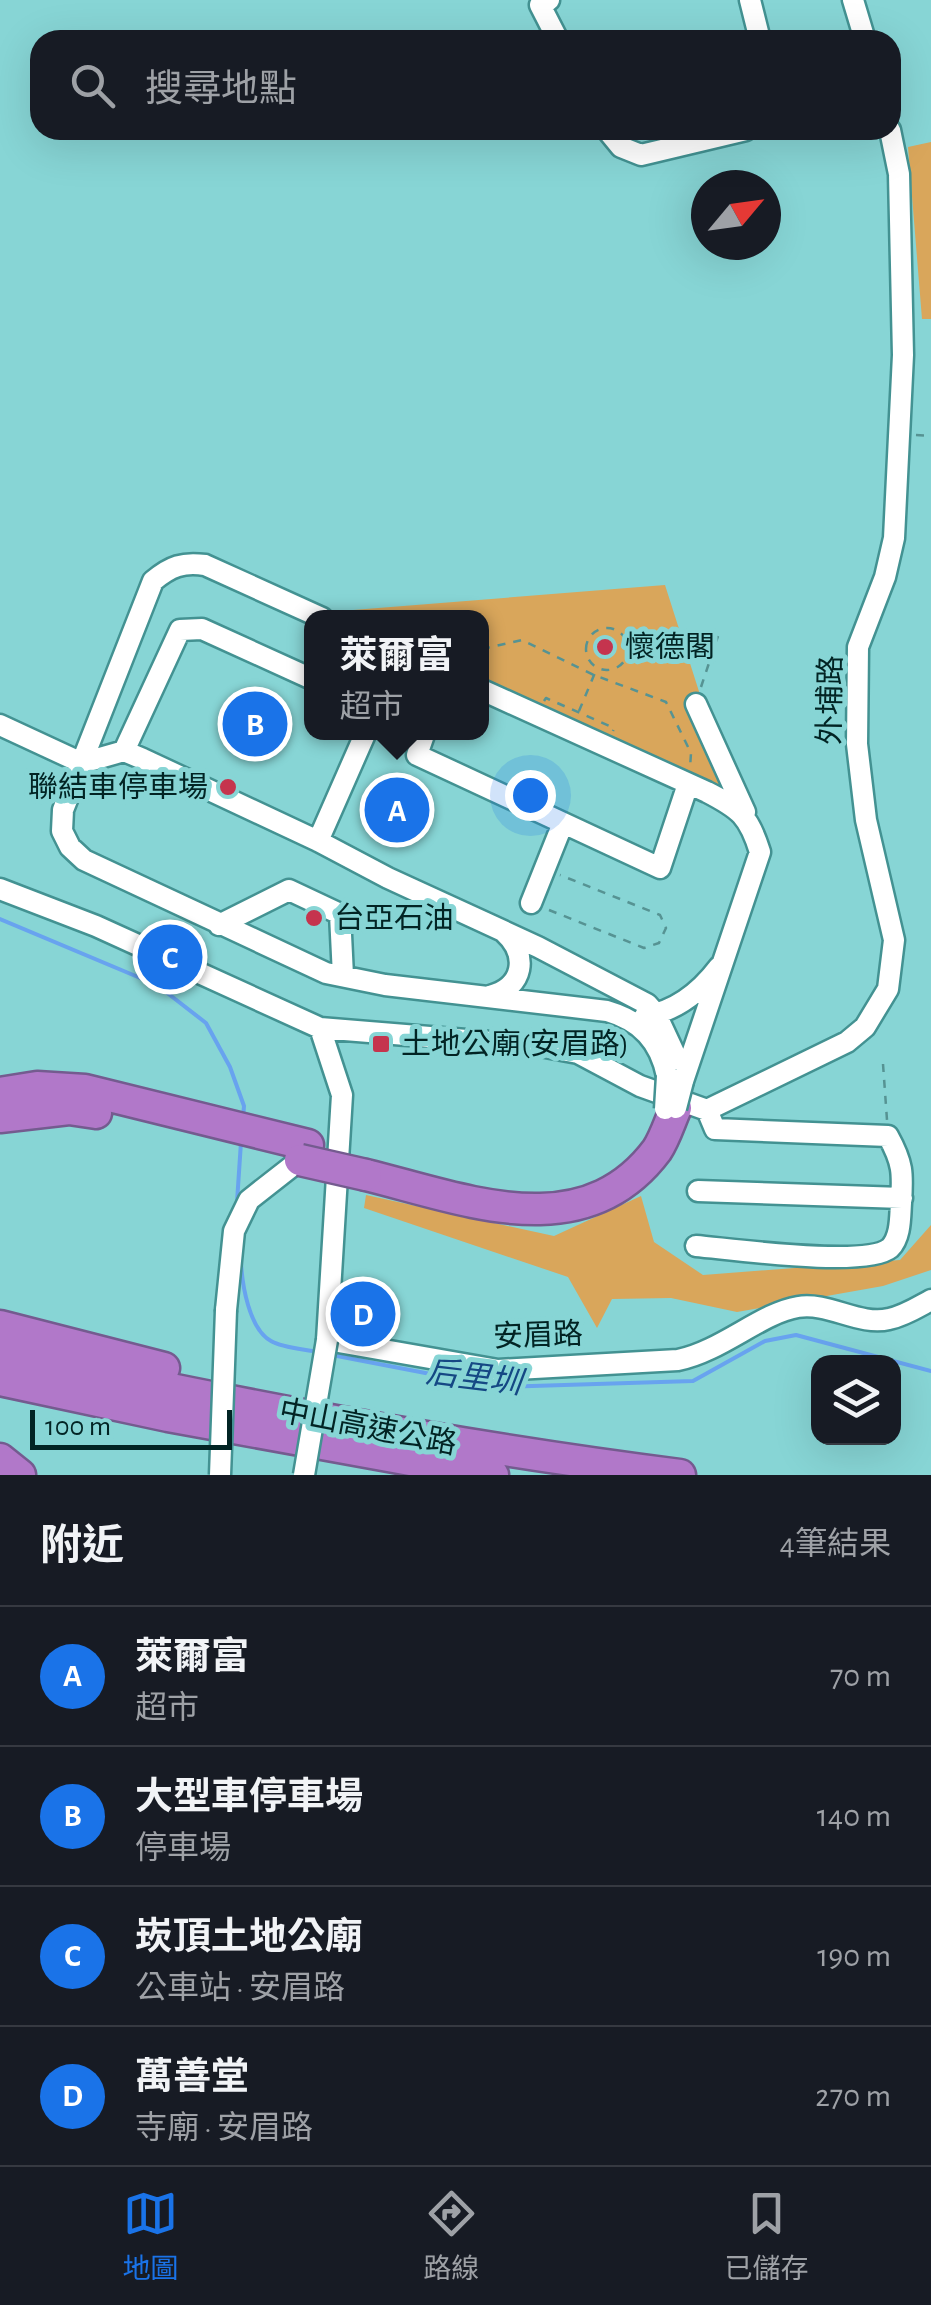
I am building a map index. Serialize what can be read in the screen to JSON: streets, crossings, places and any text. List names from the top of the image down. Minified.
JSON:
{"streets":{"highway":["中山高速公路"],"street":["外埔路","安眉路"]},"water":["后里圳"],"places":{"other":["懷德閣","聯結車停車場","台亞石油"],"transit":["土地公廟(安眉路)"]},"scale_bar":"100 m","north":"top right","page":{"search":"搜尋地點","popup":["萊爾富","超市"],"pins":["B","A","C","D"],"scale":"100 m","heading":["附近","4筆結果"],"list":[{"mark":"A","name":"萊爾富","note":"超市","value":"70 m"},{"mark":"B","name":"大型車停車場","note":"停車場","value":"140 m"},{"mark":"C","name":"崁頂土地公廟","note":"公車站 · 安眉路","value":"190 m"},{"mark":"D","name":"萬善堂","note":"寺廟 · 安眉路","value":"270 m"}],"nav":["地圖","路線","已儲存"]}}
